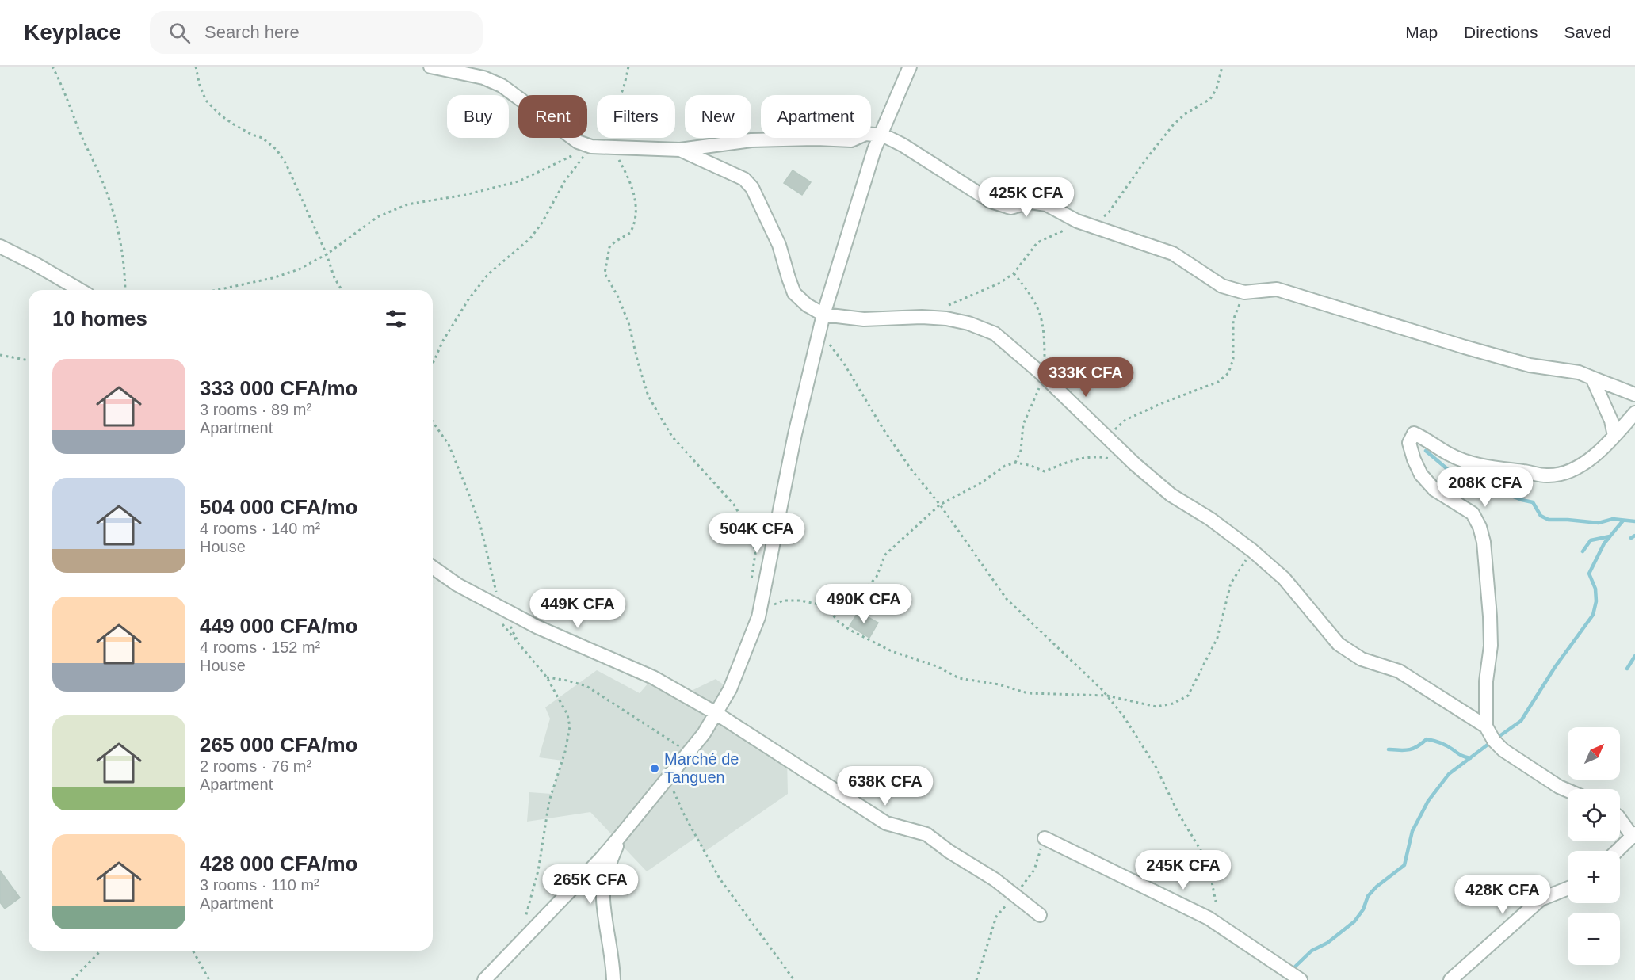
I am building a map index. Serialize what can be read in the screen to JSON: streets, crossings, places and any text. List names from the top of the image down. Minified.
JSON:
{"places":["Marché de Tanguen"],"north":"top right","page":{"header":"Keyplace","search":"Search here","nav":["Map","Directions","Saved"],"chip":["Buy","Rent","Filters","New","Apartment"],"price":["425K CFA","333K CFA","208K CFA","504K CFA","490K CFA","449K CFA","638K CFA","245K CFA","265K CFA","428K CFA"],"heading":"10 homes","list":[{"name":"333 000 CFA/mo","note":"3 rooms · 89 m² · Apartment"},{"name":"504 000 CFA/mo","note":"4 rooms · 140 m² · House"},{"name":"449 000 CFA/mo","note":"4 rooms · 152 m² · House"},{"name":"265 000 CFA/mo","note":"2 rooms · 76 m² · Apartment"},{"name":"428 000 CFA/mo","note":"3 rooms · 110 m² · Apartment"}],"map_buttons":["+","−"]}}
